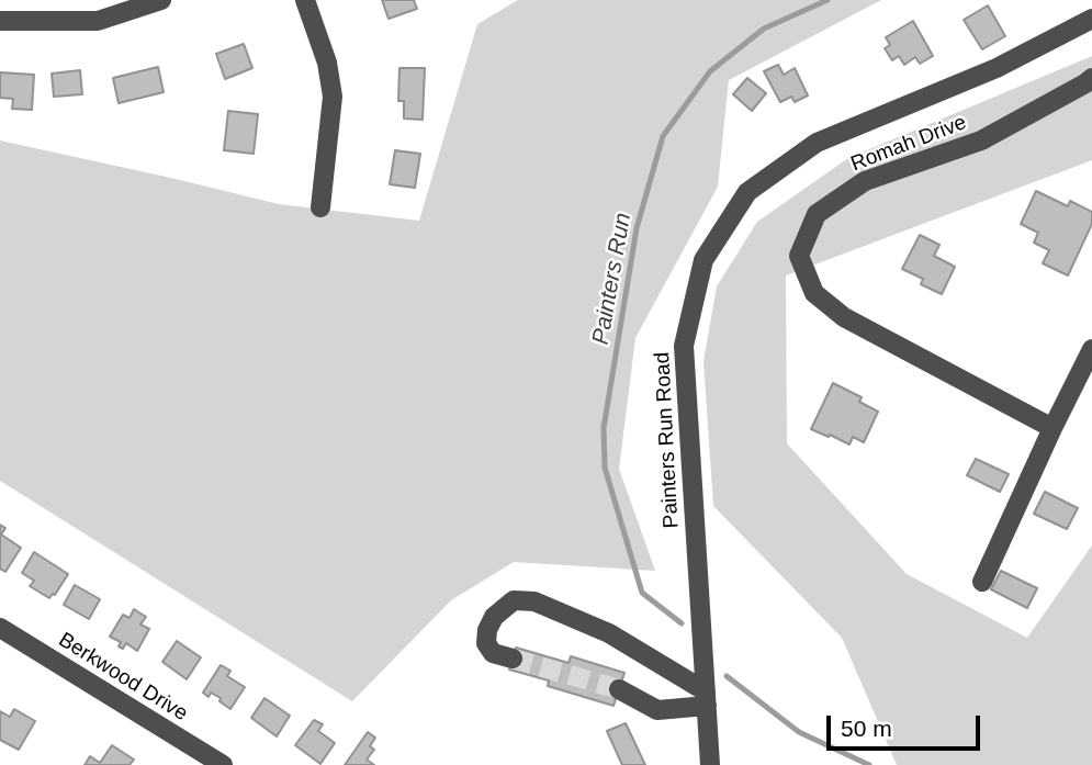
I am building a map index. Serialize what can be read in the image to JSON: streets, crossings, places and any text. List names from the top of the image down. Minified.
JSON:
{"streets":{"street":["Romah Drive","Painters Run Road","Berkwood Drive"]},"water":["Painters Run"],"scale_bar":"50 m"}
